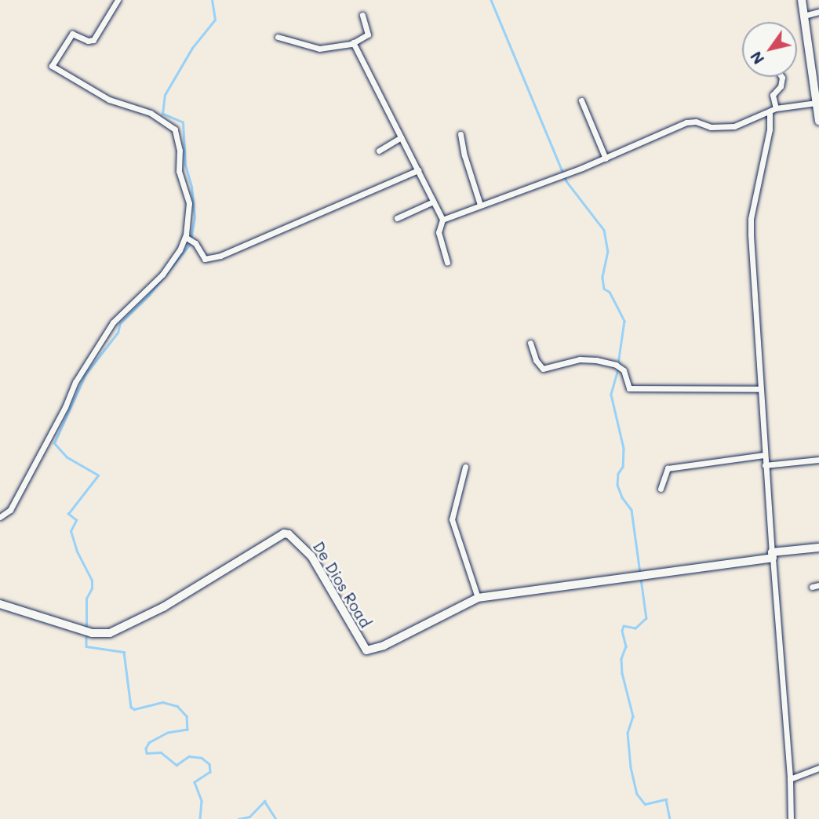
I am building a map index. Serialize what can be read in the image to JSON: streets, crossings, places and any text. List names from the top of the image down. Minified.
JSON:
{"streets":{"street":["De Dios Road"]},"north":"bottom left"}
